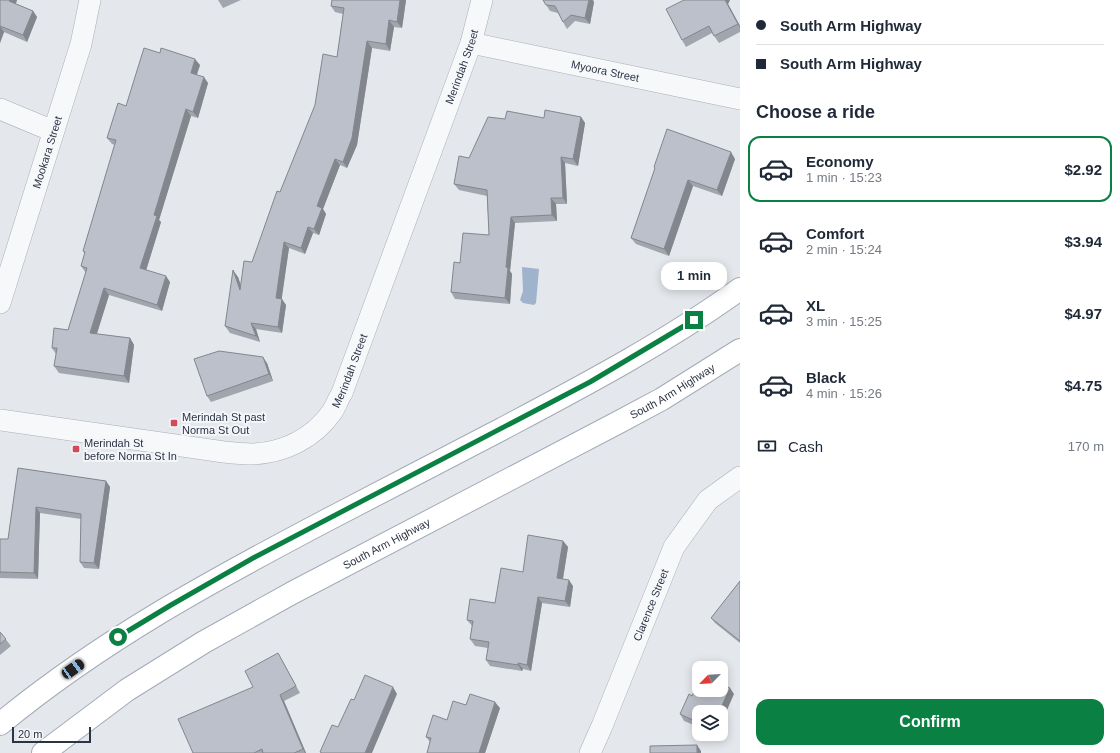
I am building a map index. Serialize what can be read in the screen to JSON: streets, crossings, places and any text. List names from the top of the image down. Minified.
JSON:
{"streets":{"main road":["South Arm Highway"],"street":["Merindah Street","Myoora Street","Mookara Street","Clarence Street"]},"crossings":[["Merindah Street","Myoora Street"]],"places":{"transit":["Merindah St past Norma St Out","Merindah St before Norma St In"]},"scale_bar":"20 m","north":"bottom left","page":{"banner":["South Arm Highway","South Arm Highway"],"heading":"Choose a ride","list":[{"name":"Economy","note":"1 min · 15:23","value":"$2.92"},{"name":"Comfort","note":"2 min · 15:24","value":"$3.94"},{"name":"XL","note":"3 min · 15:25","value":"$4.97"},{"name":"Black","note":"4 min · 15:26","value":"$4.75"}],"bubble":"1 min","pay":["Cash","170 m"],"buttons":"Confirm","scale":"20 m"}}
